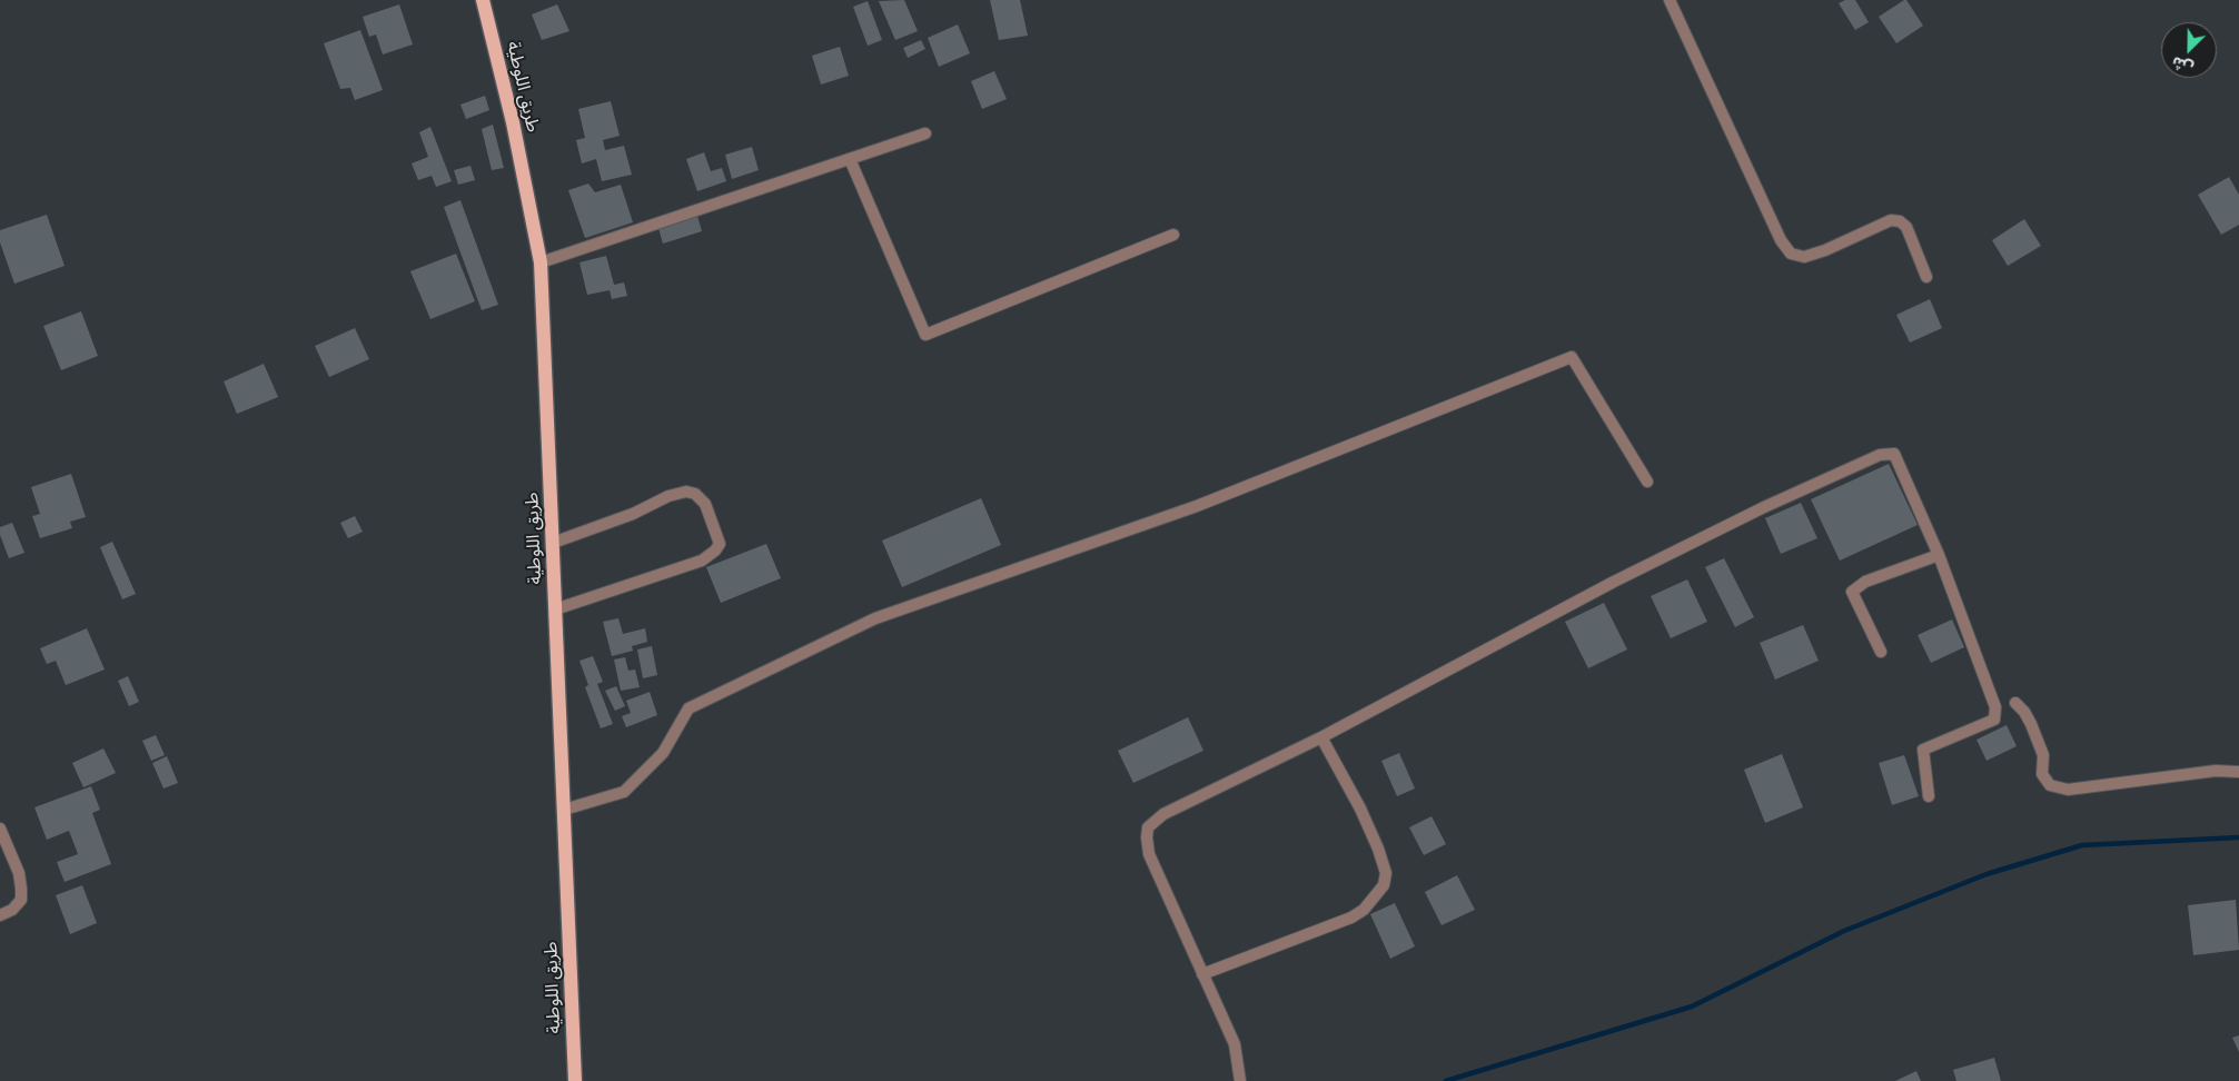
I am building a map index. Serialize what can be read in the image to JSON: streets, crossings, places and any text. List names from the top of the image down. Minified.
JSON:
{"streets":{"main road":["طريق اللوطية"]},"north":"bottom left"}
